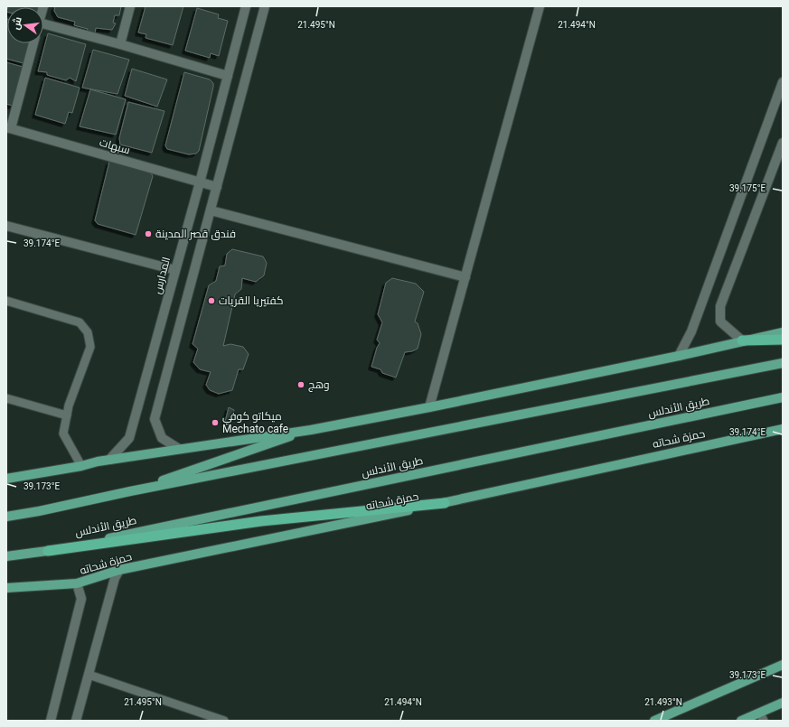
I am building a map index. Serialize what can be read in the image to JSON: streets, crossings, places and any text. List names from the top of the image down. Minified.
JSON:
{"streets":{"main road":["طريق الأندلس","حمزة شحاته"],"street":["سبهات","المدارس"]},"crossings":[["سبهات","المدارس"]],"places":["فندق قصر المدينة","كفتيريا القريات","وهج","ميكاتو كوفي Mechato cafe"],"north":"left","coordinates":["21.495°N","21.494°N","39.175°E","39.174°E","39.173°E","21.493°N"]}
